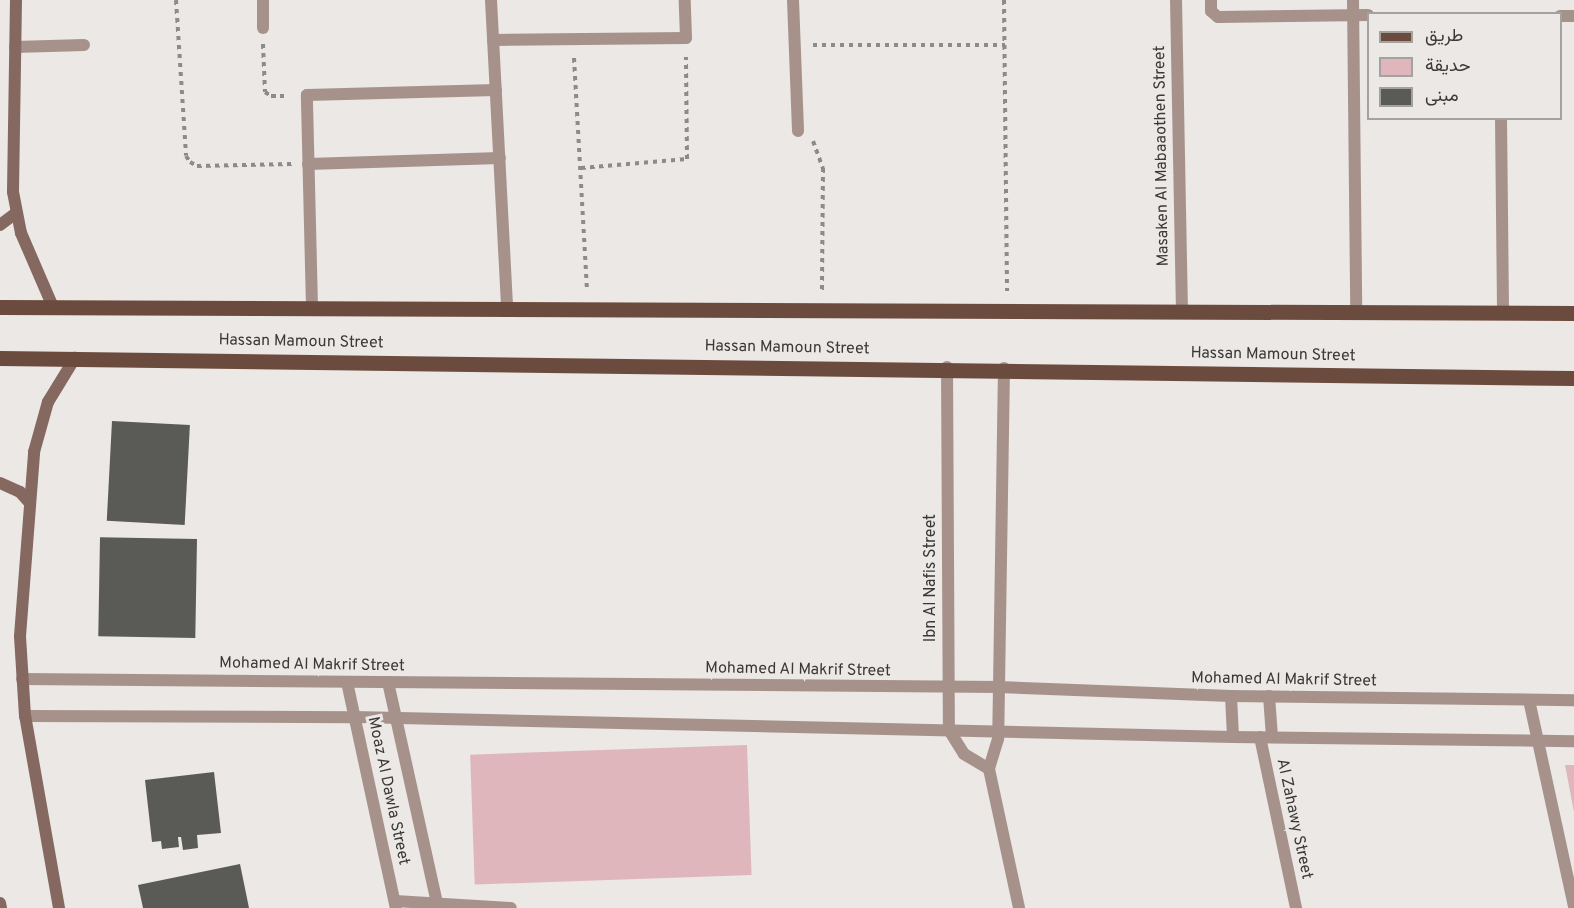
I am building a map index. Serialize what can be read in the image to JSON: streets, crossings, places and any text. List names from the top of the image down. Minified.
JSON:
{"streets":{"main road":["Hassan Mamoun Street"],"street":["Masaken Al Mabaaothen Street","Ibn Al Nafis Street","Mohamed Al Makrif Street","Moaz Al Dawla Street","Al Zahawy Street"]},"crossings":[["Masaken Al Mabaaothen Street","Hassan Mamoun Street"],["Hassan Mamoun Street","Ibn Al Nafis Street"],["Ibn Al Nafis Street","Mohamed Al Makrif Street"],["Mohamed Al Makrif Street","Moaz Al Dawla Street"],["Mohamed Al Makrif Street","Al Zahawy Street"]],"legend":["طريق","حديقة","مبنى"]}
